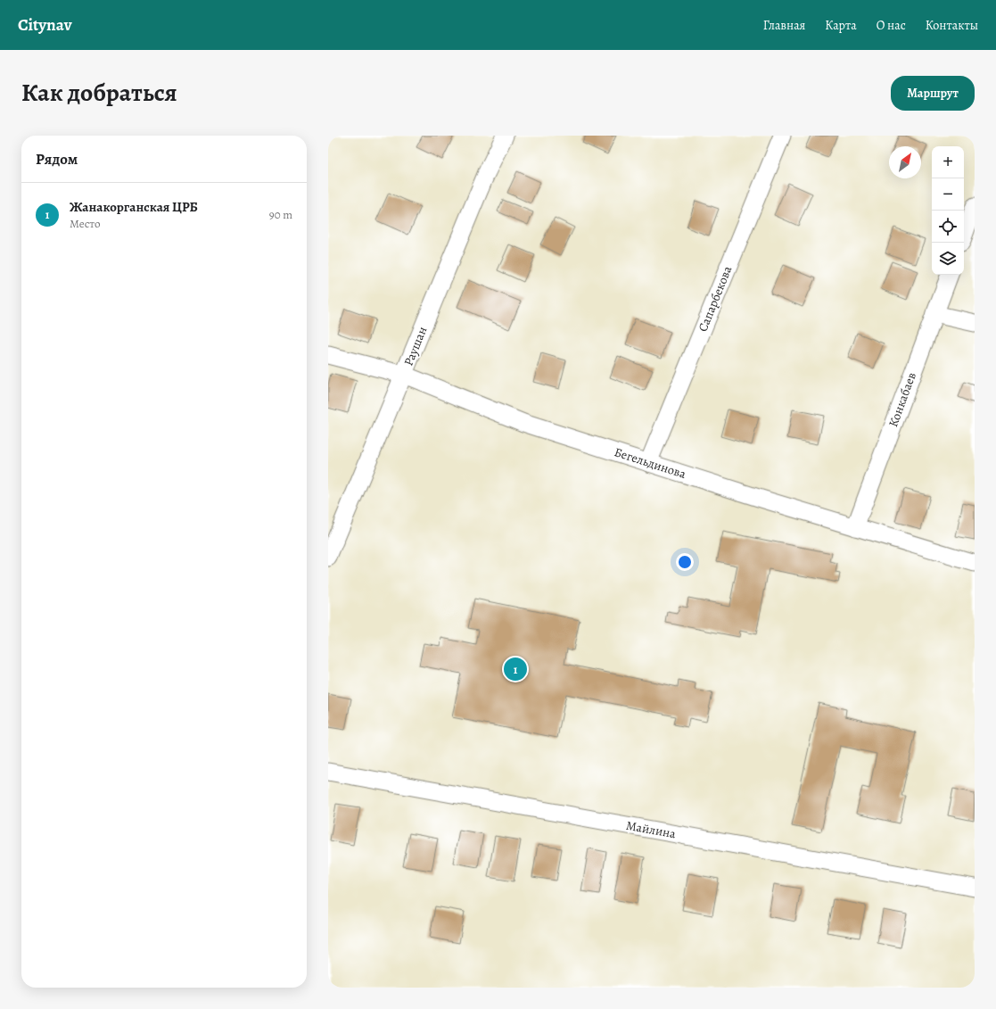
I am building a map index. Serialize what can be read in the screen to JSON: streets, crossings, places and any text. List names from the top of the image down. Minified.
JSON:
{"streets":{"street":["Сапарбекова","Раушан","Конкабаев","Бегельдинова","Майлина"]},"crossings":[["Сапарбекова","Бегельдинова"],["Раушан","Бегельдинова"],["Конкабаев","Бегельдинова"]],"north":"top right","page":{"header":"Citynav","nav":["Главная","Карта","О нас","Контакты"],"title":"Как добраться","buttons":"Маршрут","heading":"Рядом","map_buttons":["+","−"],"list":[{"mark":"1","name":"Жанакорганская ЦРБ","note":"Место","value":"90 m"}],"pins":"1"}}
